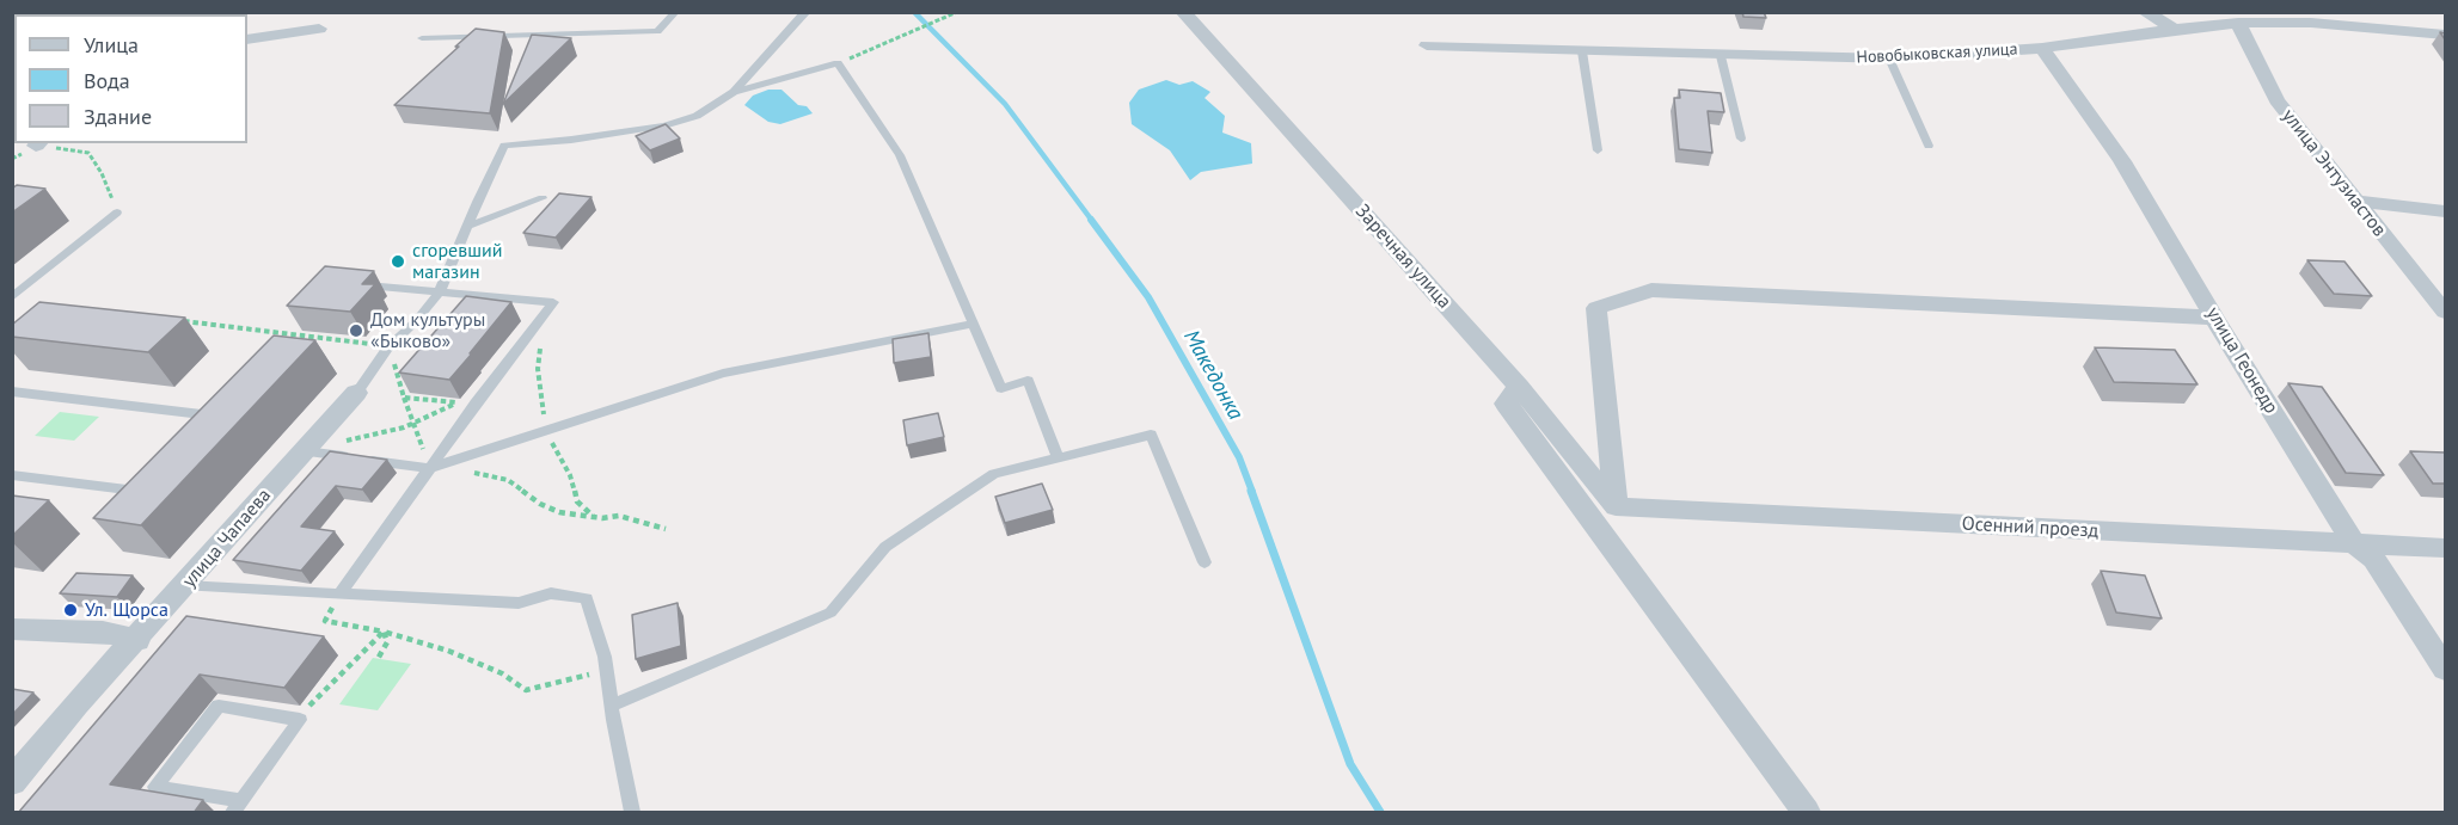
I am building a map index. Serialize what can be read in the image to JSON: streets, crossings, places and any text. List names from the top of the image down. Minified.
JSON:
{"streets":{"street":["Новобыковская улица","улица Энтузиастов","Заречная улица","улица Геонедр","Осенний проезд","улица Чапаева"]},"crossings":[["Новобыковская улица","улица Энтузиастов"],["Новобыковская улица","улица Геонедр"],["Заречная улица","Осенний проезд"],["улица Геонедр","Осенний проезд"]],"water":["Македонка"],"places":["сгоревший магазин","Дом культуры «Быково»","Ул. Щорса"],"legend":["Улица","Вода","Здание"]}
